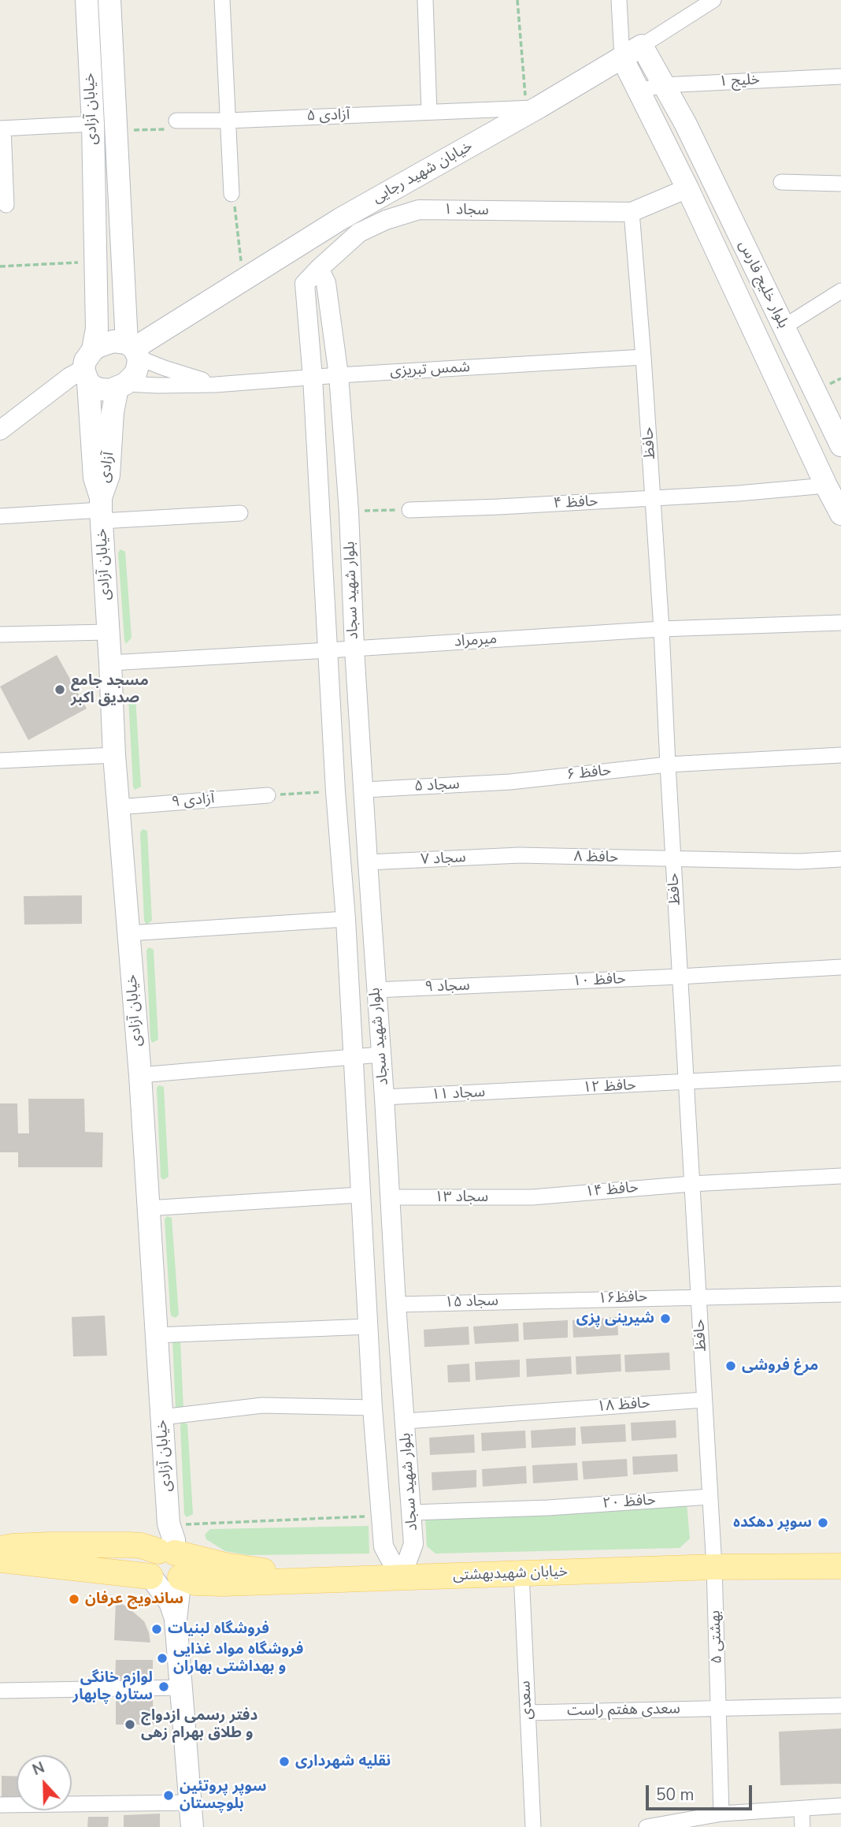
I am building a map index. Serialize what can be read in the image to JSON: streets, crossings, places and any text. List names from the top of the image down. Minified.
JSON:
{"streets":{"main road":["خیابان آزادی","خیابان شهید رجایی","بلوار خلیج فارس","آزادی","خیابان شهیدبهشتی"],"street":["خلیج ۱","آزادی ۵","سجاد ۱","شمس تبریزی","حافظ","حافظ ۴","بلوار شهید سجاد","میرمراد","حافظ ۶","سجاد ۵","آزادی ۹","حافظ ۸","سجاد ۷","حافظ ۱۰","سجاد ۹","حافظ ۱۲","سجاد ۱۱","حافظ ۱۴","سجاد ۱۳","حافظ۱۶","سجاد ۱۵","حافظ ۱۸","حافظ ۲۰","بهشتی ۵","سعدی","سعدی هفتم راست"]},"crossings":[["خلیج ۱","بلوار خلیج فارس"],["خیابان آزادی","خیابان شهید رجایی"],["خیابان آزادی","شمس تبریزی"],["خیابان آزادی","آزادی"],["خیابان آزادی","میرمراد"],["خیابان آزادی","آزادی ۹"],["خیابان آزادی","خیابان شهیدبهشتی"],["آزادی ۵","خیابان شهید رجایی"],["خیابان شهید رجایی","بلوار خلیج فارس"],["خیابان شهید رجایی","شمس تبریزی"],["خیابان شهید رجایی","آزادی"],["سجاد ۱","حافظ"],["سجاد ۱","بلوار شهید سجاد"],["شمس تبریزی","حافظ"],["شمس تبریزی","آزادی"],["شمس تبریزی","بلوار شهید سجاد"],["حافظ","حافظ ۴"],["حافظ","میرمراد"],["حافظ","حافظ ۶"],["حافظ","حافظ ۸"],["حافظ","حافظ ۱۰"],["حافظ","حافظ ۱۲"],["حافظ","حافظ ۱۴"],["حافظ","حافظ۱۶"],["حافظ","حافظ ۱۸"],["حافظ","حافظ ۲۰"],["حافظ","خیابان شهیدبهشتی"],["حافظ","بهشتی ۵"],["بلوار شهید سجاد","میرمراد"],["بلوار شهید سجاد","سجاد ۵"],["بلوار شهید سجاد","سجاد ۷"],["بلوار شهید سجاد","سجاد ۹"],["بلوار شهید سجاد","سجاد ۱۱"],["بلوار شهید سجاد","سجاد ۱۳"],["بلوار شهید سجاد","سجاد ۱۵"],["بلوار شهید سجاد","حافظ ۱۸"],["بلوار شهید سجاد","حافظ ۲۰"],["بلوار شهید سجاد","خیابان شهیدبهشتی"],["حافظ ۶","سجاد ۵"],["حافظ ۸","سجاد ۷"],["حافظ ۱۰","سجاد ۹"],["حافظ ۱۲","سجاد ۱۱"],["حافظ ۱۴","سجاد ۱۳"],["حافظ۱۶","سجاد ۱۵"],["خیابان شهیدبهشتی","بهشتی ۵"],["خیابان شهیدبهشتی","سعدی"],["بهشتی ۵","سعدی هفتم راست"],["سعدی","سعدی هفتم راست"]],"places":["مسجد جامع صدیق اکبر","شیرینی پزی","مرغ فروشی","سوپر دهکده","ساندویچ عرفان","فروشگاه لبنیات","فروشگاه مواد غذایی و بهداشتی بهاران","لوازم خانگی ستاره چابهار","دفتر رسمی ازدواج و طلاق بهرام زهی","نقلیه شهرداری","سوپر پروتئین بلوچستان"],"scale_bar":"50 m","north":"top"}
